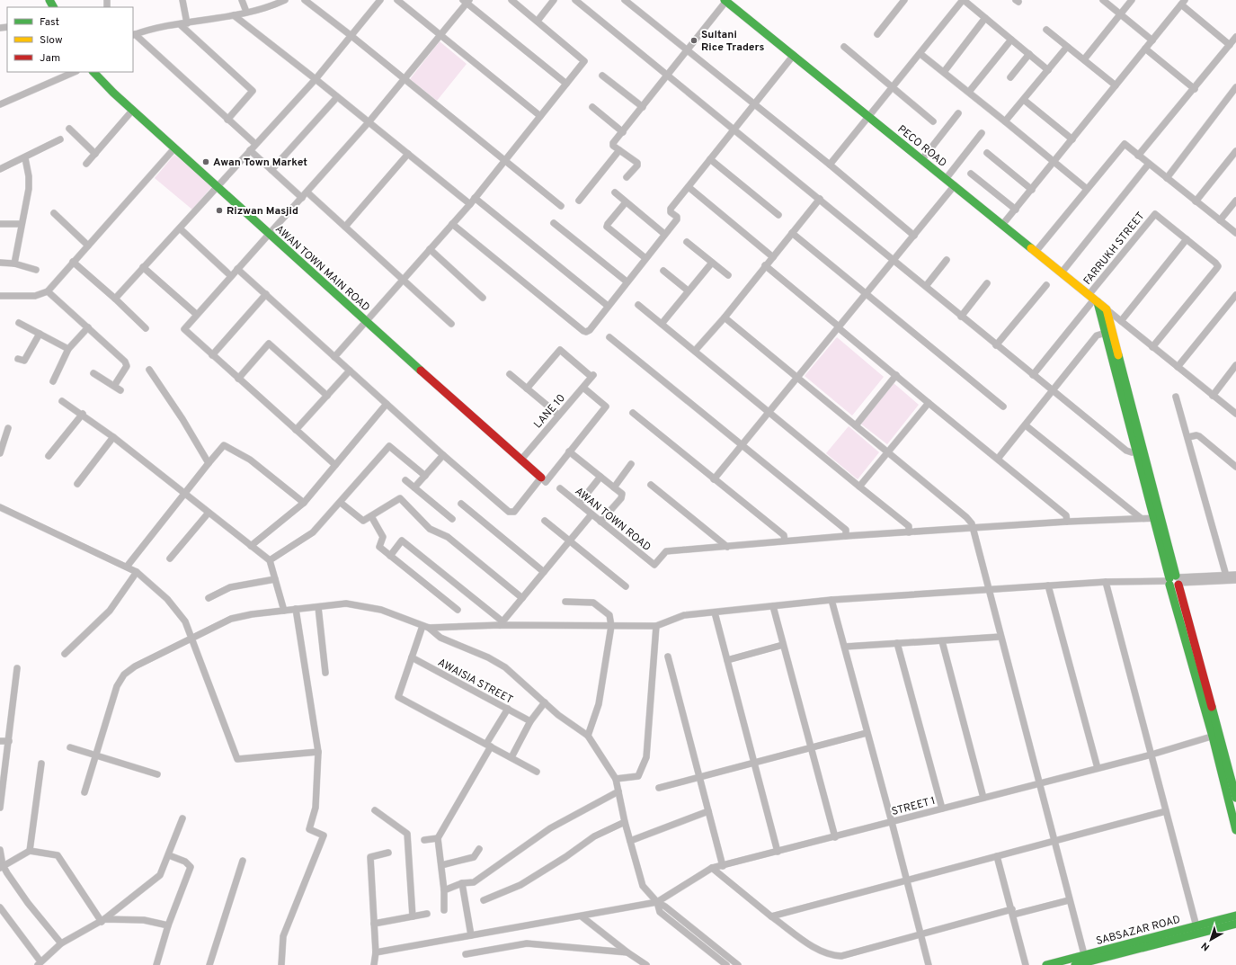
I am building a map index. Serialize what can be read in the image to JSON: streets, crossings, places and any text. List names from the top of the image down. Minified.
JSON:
{"streets":{"street":["PECO ROAD","FARRUKH STREET","AWAN TOWN MAIN ROAD","LANE 10","AWAN TOWN ROAD","AWAISIA STREET","STREET 1","SABSAZAR ROAD"]},"crossings":[["PECO ROAD","FARRUKH STREET"],["AWAN TOWN MAIN ROAD","LANE 10"]],"places":["Sultani Rice Traders","Awan Town Market","Rizwan Masjid"],"legend":["Fast","Slow","Jam"],"north":"bottom left"}
